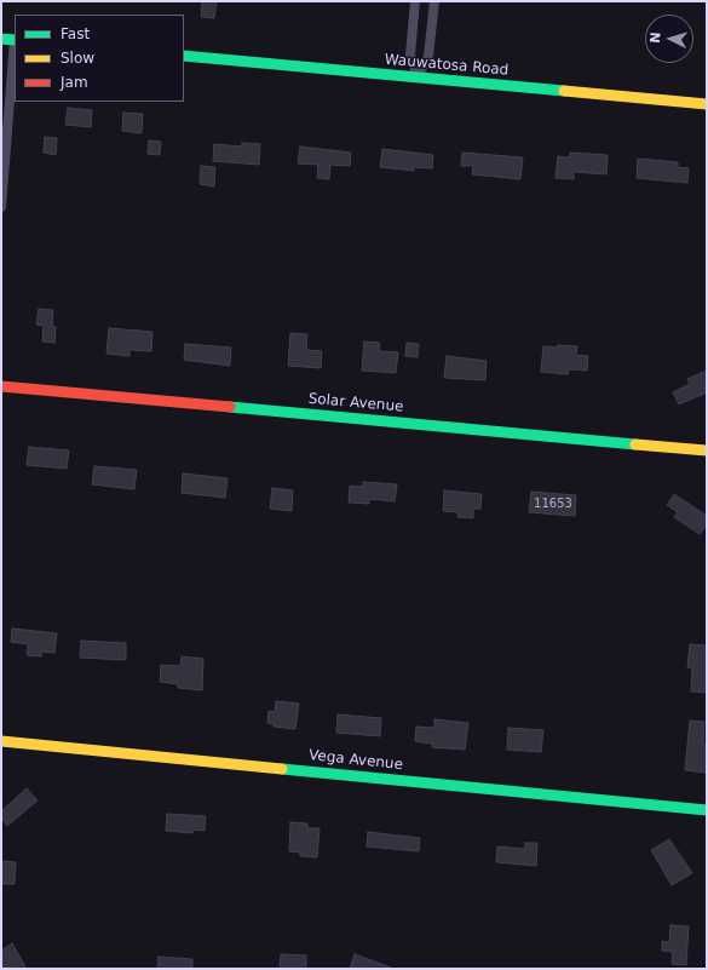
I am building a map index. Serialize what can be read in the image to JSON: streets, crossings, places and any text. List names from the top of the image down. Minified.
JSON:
{"streets":{"street":["Wauwatosa Road","Solar Avenue","Vega Avenue"]},"house_numbers":["11653"],"legend":["Fast","Slow","Jam"],"north":"left"}
